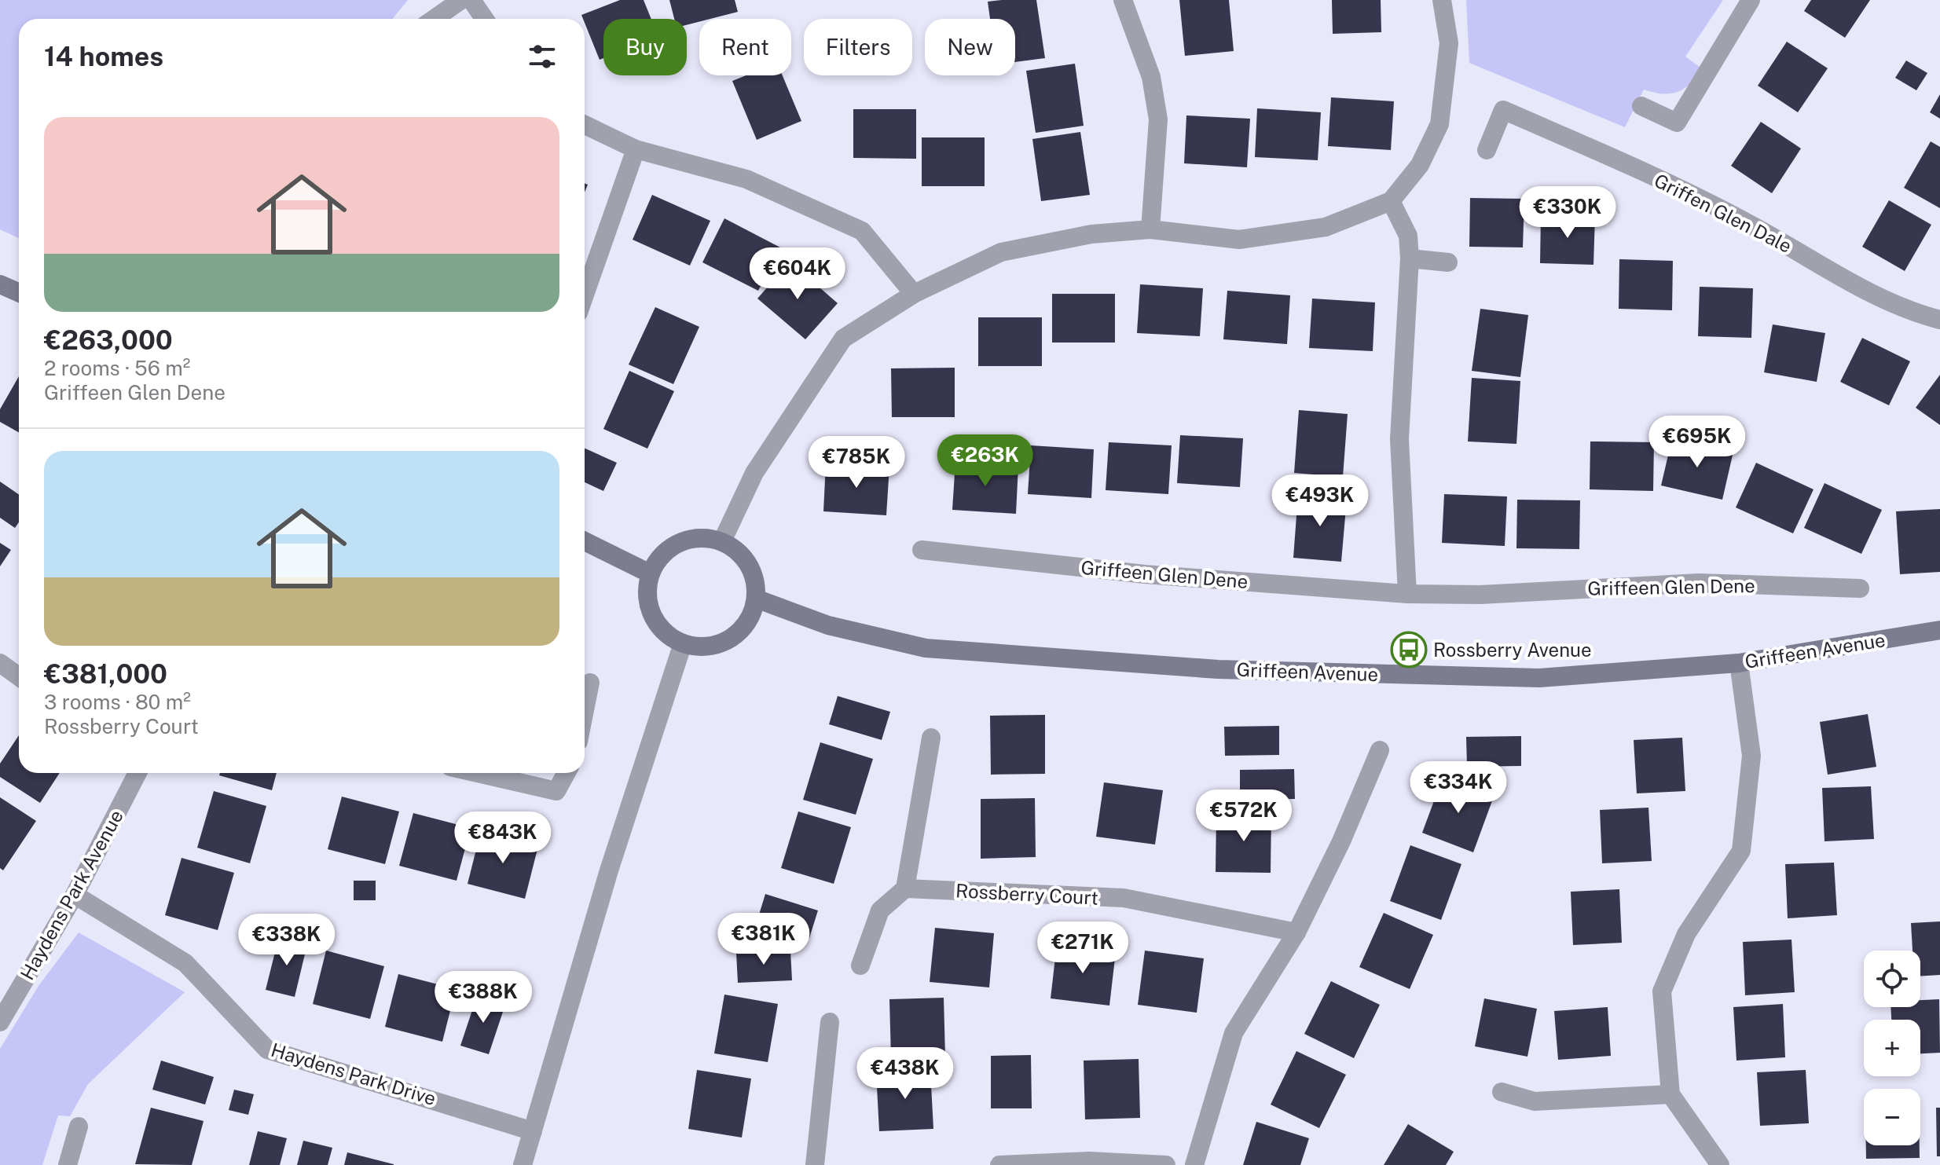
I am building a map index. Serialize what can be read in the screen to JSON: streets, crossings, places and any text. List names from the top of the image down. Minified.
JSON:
{"streets":{"street":["Griffen Glen Dale","Griffeen Glen Dene","Griffeen Avenue","Rossberry Court","Haydens Park Avenue","Haydens Park Drive"]},"crossings":[["Haydens Park Avenue","Haydens Park Drive"]],"places":{"bus stop":["Rossberry Avenue"]},"page":{"chip":["Buy","Rent","Filters","New"],"heading":"14 homes","list":[{"name":"€263,000","note":"2 rooms · 56 m² · Griffeen Glen Dene"},{"name":"€381,000","note":"3 rooms · 80 m² · Rossberry Court"}],"price":["€330K","€604K","€695K","€263K","€785K","€493K","€334K","€572K","€843K","€381K","€338K","€271K","€388K","€438K"],"map_buttons":["+","−"]}}
